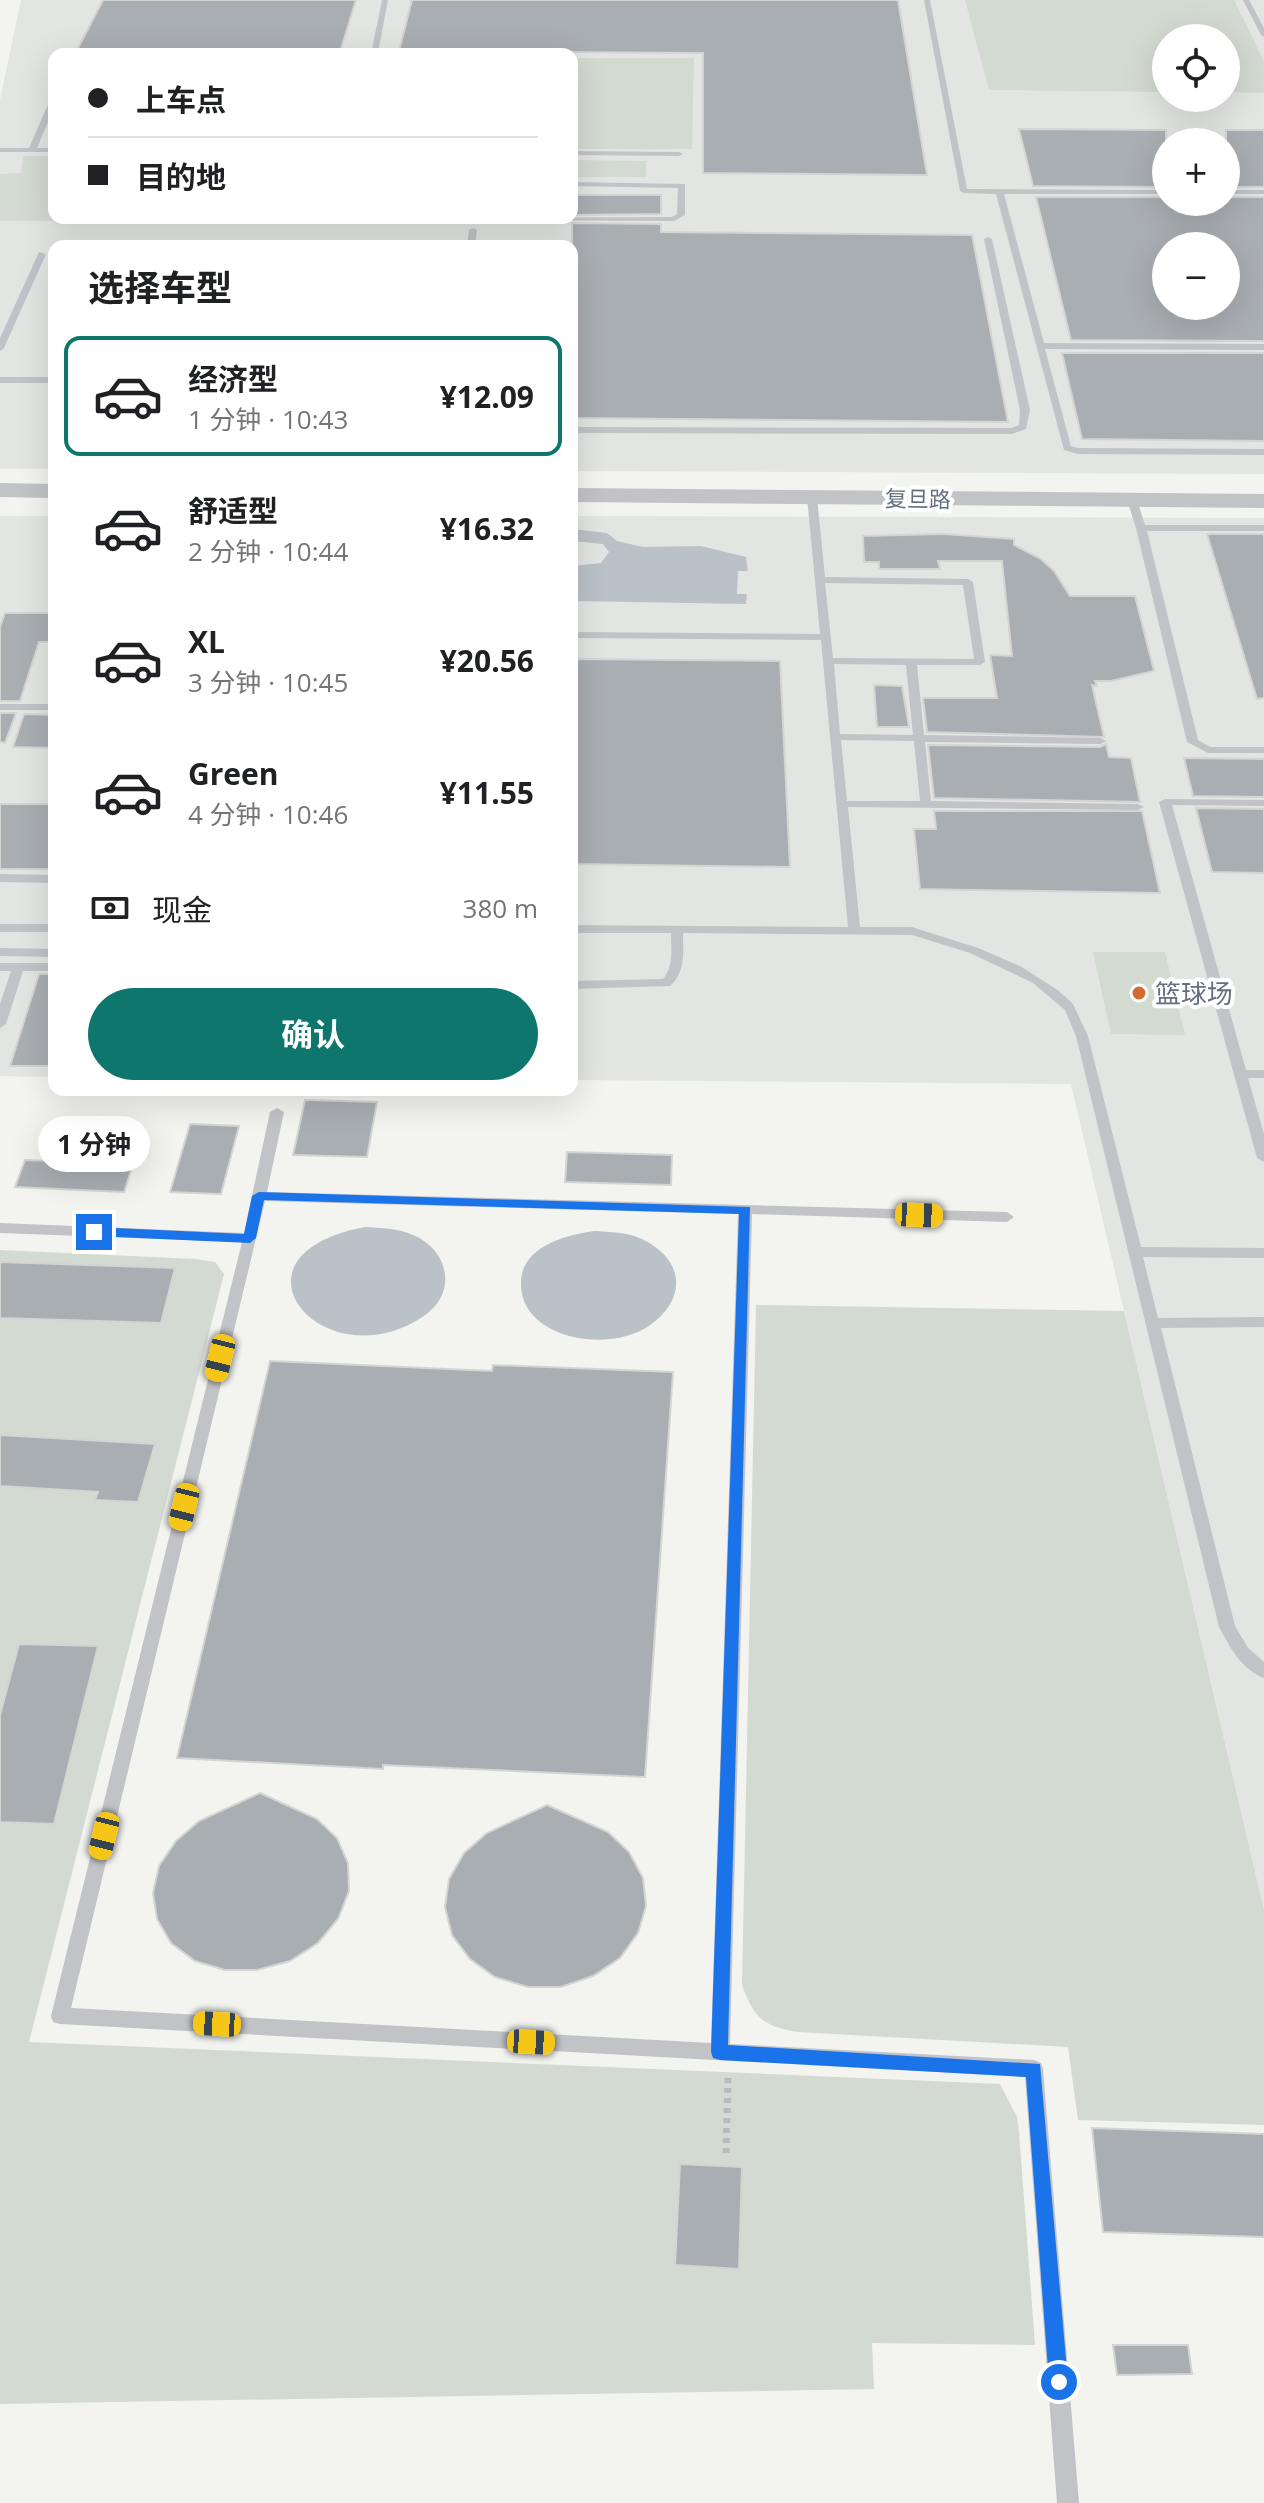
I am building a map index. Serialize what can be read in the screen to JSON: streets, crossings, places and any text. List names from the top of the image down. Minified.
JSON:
{"streets":{"street":["复旦路"]},"places":["篮球场"],"page":{"map_buttons":["+","−"],"banner":["上车点","目的地"],"heading":"选择车型","list":[{"name":"经济型","note":"1 分钟 · 10:43","value":"¥12.09"},{"name":"舒适型","note":"2 分钟 · 10:44","value":"¥16.32"},{"name":"XL","note":"3 分钟 · 10:45","value":"¥20.56"},{"name":"Green","note":"4 分钟 · 10:46","value":"¥11.55"}],"pay":["现金","380 m"],"buttons":"确认","bubble":"1 分钟"}}
